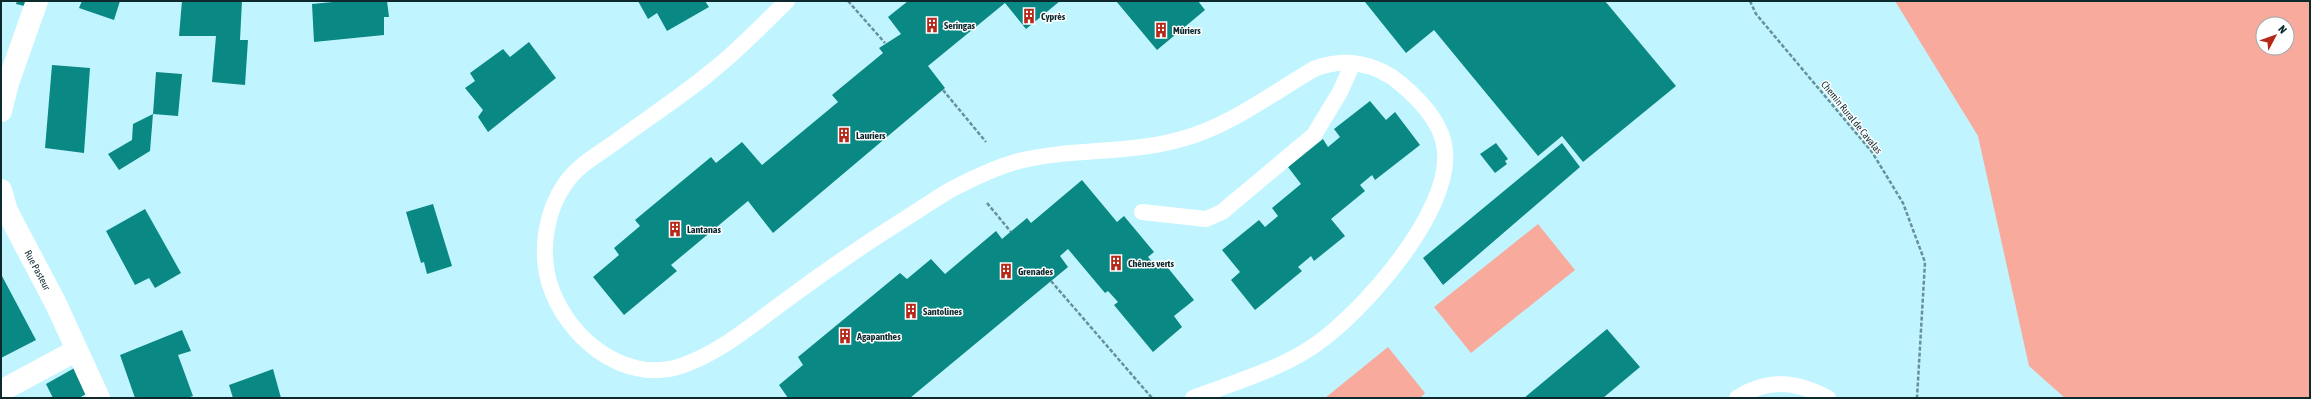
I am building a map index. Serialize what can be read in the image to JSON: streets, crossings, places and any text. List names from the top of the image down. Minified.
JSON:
{"streets":{"street":["Rue Pasteur"],"path":["Chemin Rural de Cavalas"]},"places":{"building":["Cyprès","Seringas","Mûriers","Lauriers","Lantanas","Chênes verts","Grenades","Santolines","Agapanthes"]},"north":"top right"}
